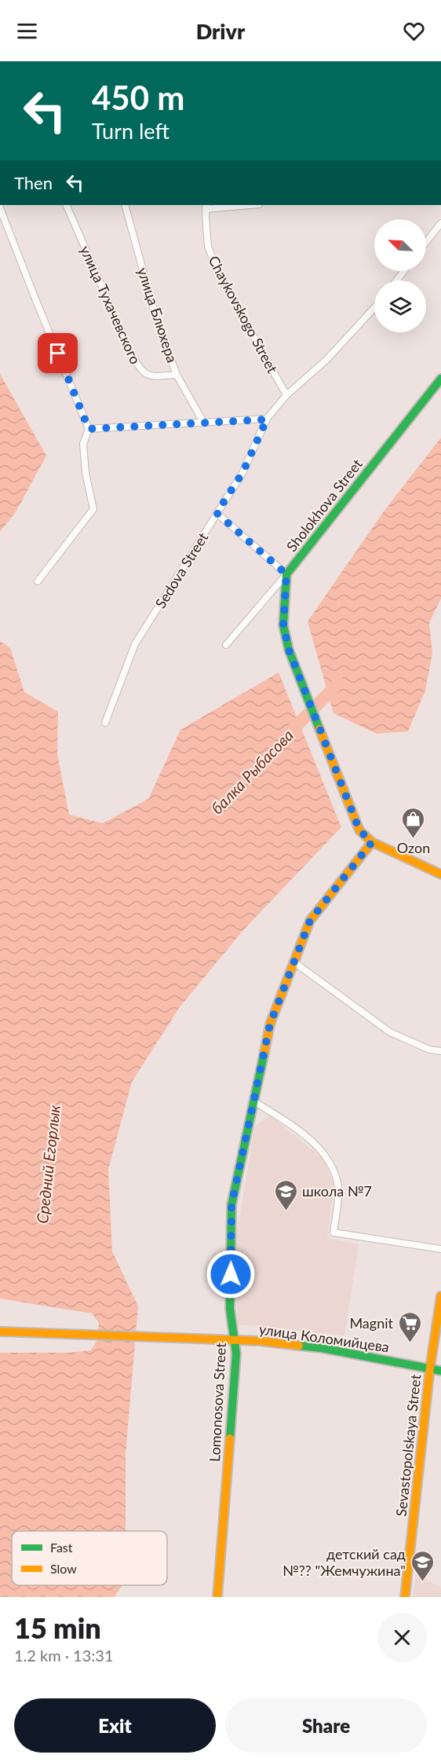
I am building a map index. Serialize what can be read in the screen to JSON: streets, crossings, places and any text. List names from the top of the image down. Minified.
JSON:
{"streets":{"main road":["Sholokhova Street","улица Коломийцева","Lomonosova Street","Sevastopolskaya Street"],"street":["улица Тухачевского","Chaykovskogo Street","улица Блюхера","Sedova Street"]},"crossings":[["улица Тухачевского","улица Блюхера"],["Chaykovskogo Street","Sedova Street"],["улица Коломийцева","Lomonosova Street"],["улица Коломийцева","Sevastopolskaya Street"]],"water":["балка Рыбасова","Средний Егорлык"],"places":{"shop":["Ozon"],"school or university":["школа №7","детский сад №?? \"Жемчужина\""],"supermarket":["Magnit"]},"legend":["Fast","Slow"],"north":"top left","page":{"header":"Drivr","turn":["450 m","Turn left"],"then":"Then","heading":["15 min","1.2 km · 13:31"],"buttons":["Exit","Share"]}}
